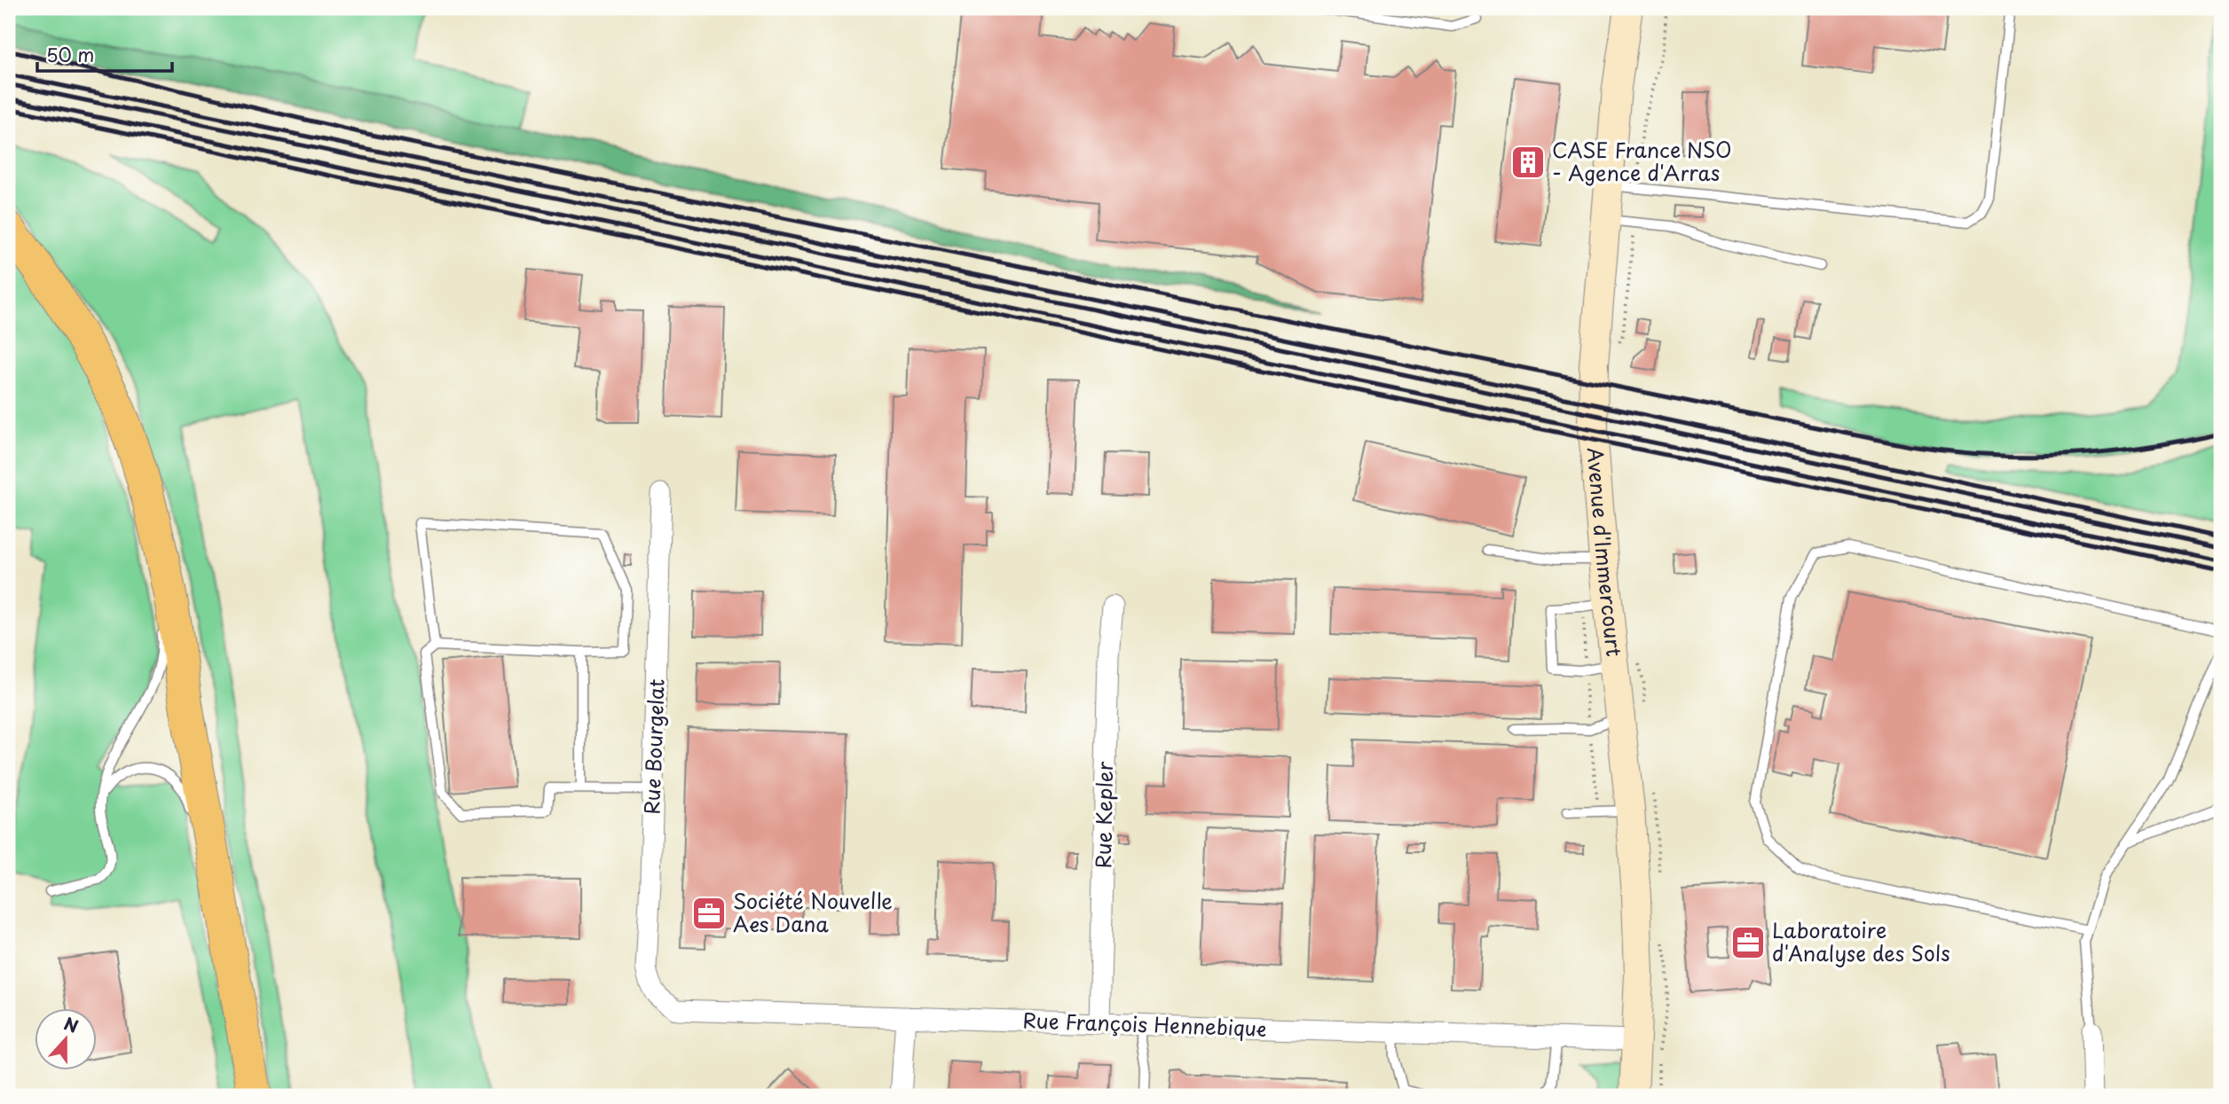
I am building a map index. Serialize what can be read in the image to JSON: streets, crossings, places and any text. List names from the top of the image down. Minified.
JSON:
{"streets":{"main road":["Avenue d'Immercourt"],"street":["Rue Bourgelat","Rue Kepler","Rue François Hennebique"]},"crossings":[["Avenue d'Immercourt","Rue François Hennebique"],["Rue Bourgelat","Rue François Hennebique"],["Rue Kepler","Rue François Hennebique"]],"places":{"building":["CASE France NSO - Agence d'Arras"],"office":["Société Nouvelle Aes Dana","Laboratoire d'Analyse des Sols"]},"scale_bar":"50 m","north":"top"}
